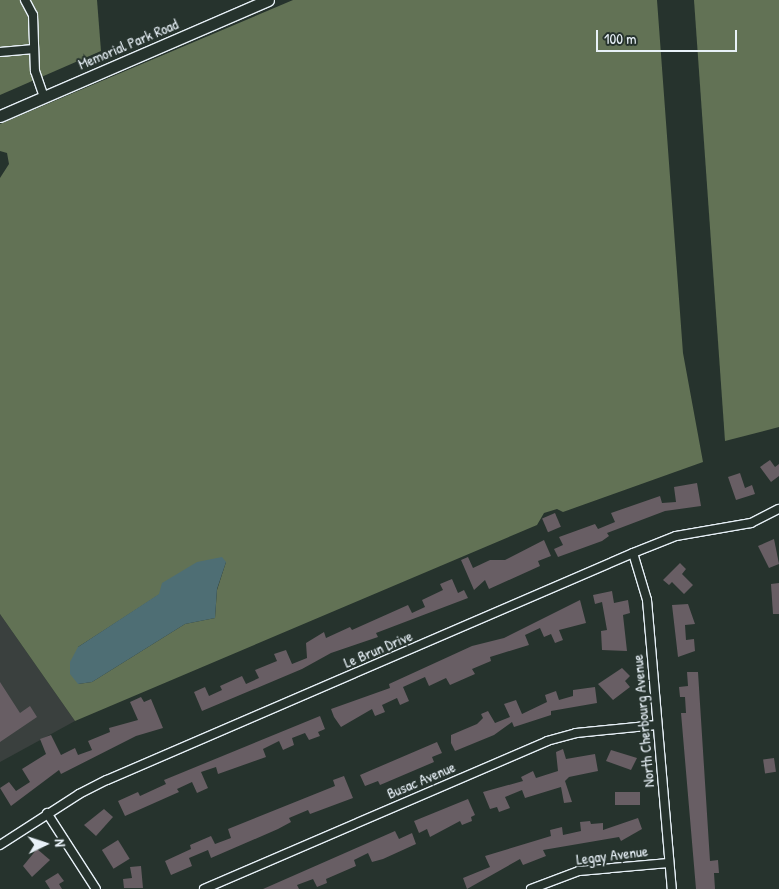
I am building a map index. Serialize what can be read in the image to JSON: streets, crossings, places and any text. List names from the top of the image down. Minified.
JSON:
{"streets":{"street":["Memorial Park Road","Le Brun Drive","North Cherbourg Avenue","Busac Avenue","Legay Avenue"]},"crossings":[["Le Brun Drive","North Cherbourg Avenue"],["North Cherbourg Avenue","Busac Avenue"],["North Cherbourg Avenue","Legay Avenue"]],"scale_bar":"100 m","north":"right"}
